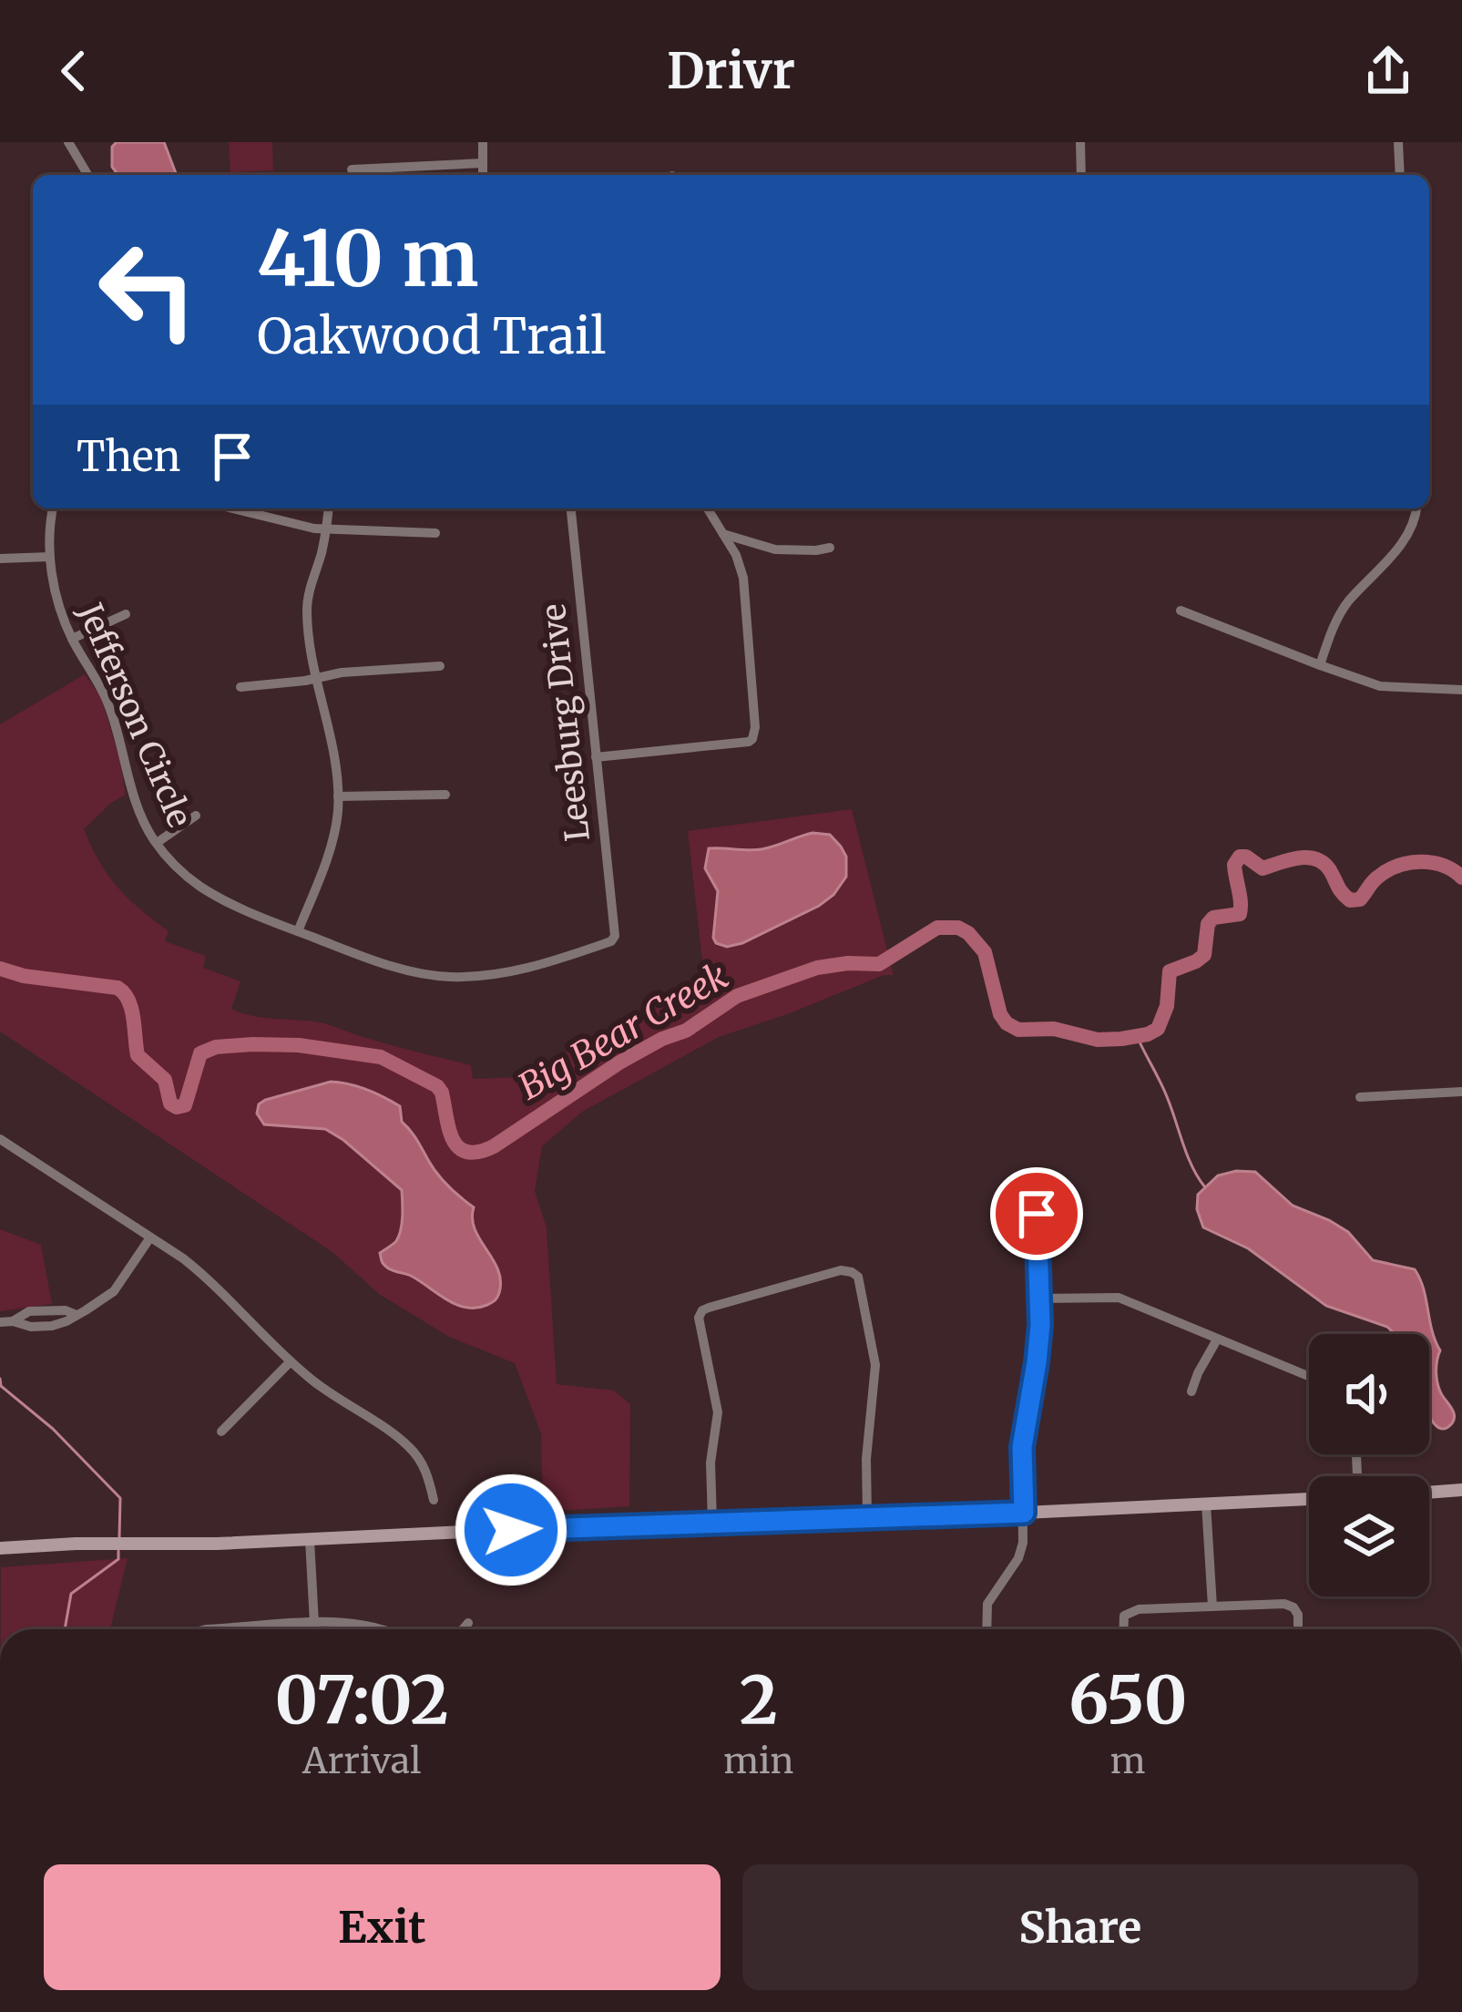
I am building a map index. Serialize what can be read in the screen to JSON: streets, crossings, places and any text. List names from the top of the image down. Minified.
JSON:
{"streets":{"street":["Jefferson Circle","Leesburg Drive"]},"crossings":[["Jefferson Circle","Leesburg Drive"]],"water":["Big Bear Creek"],"page":{"header":"Drivr","turn":["410 m","Oakwood Trail"],"then":"Then","eta":["07:02","Arrival","2","min","650","m"],"buttons":["Exit","Share"]}}
